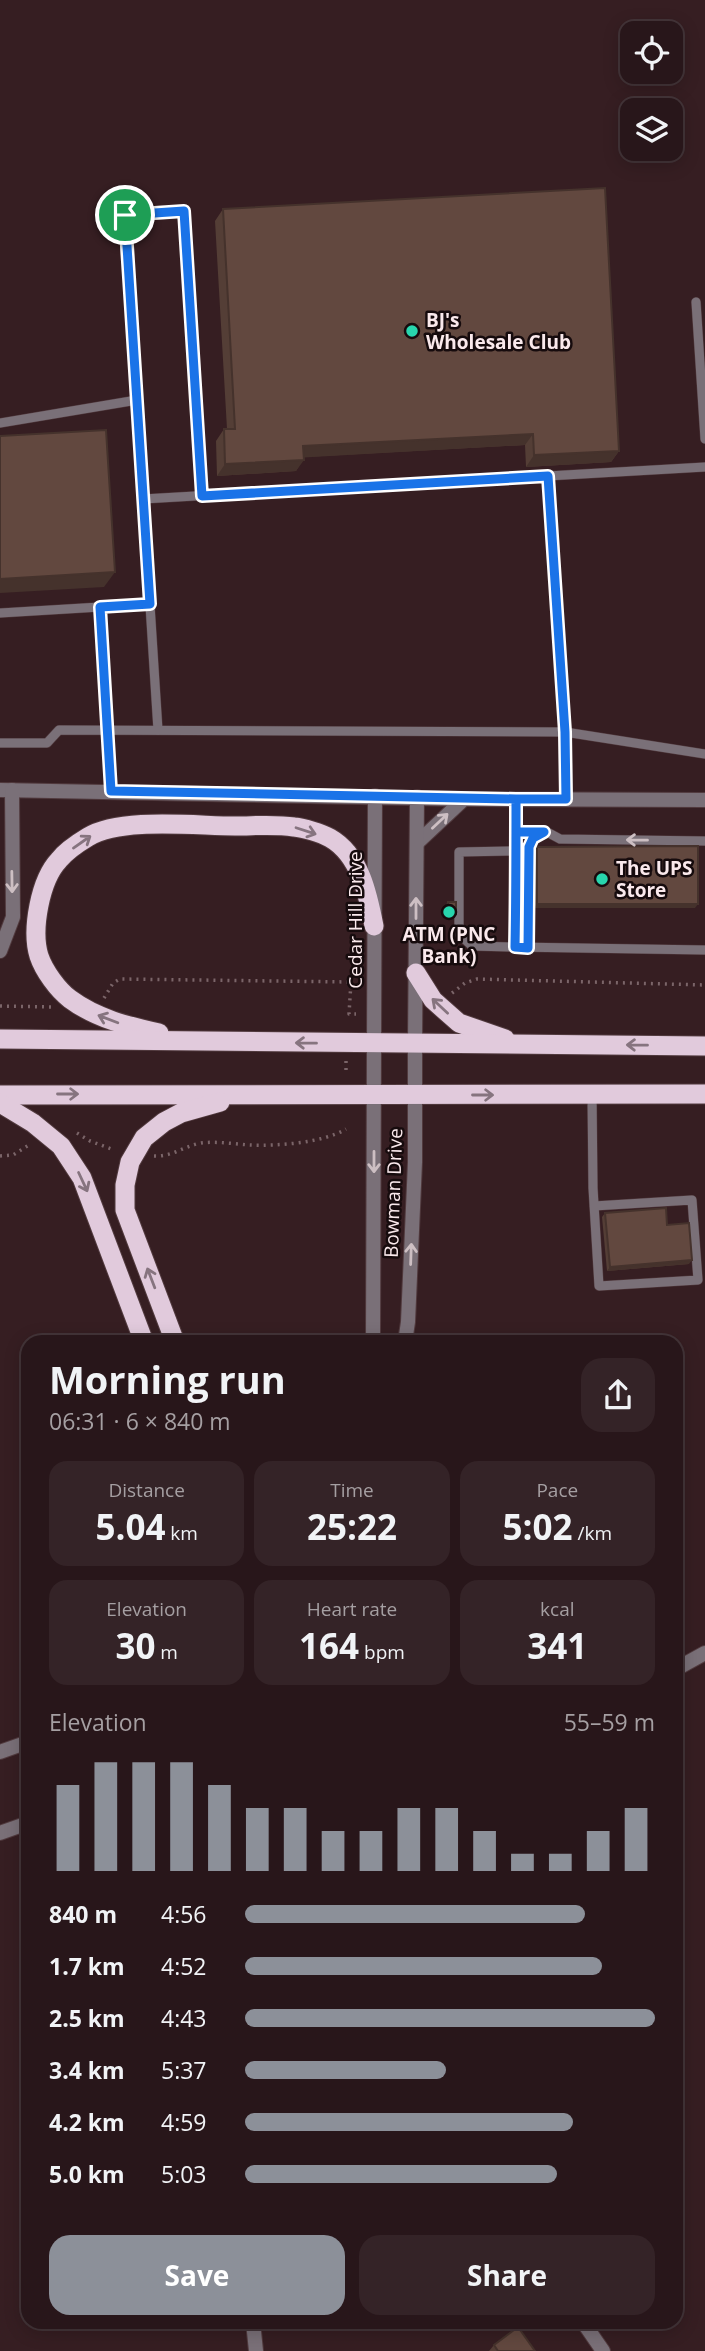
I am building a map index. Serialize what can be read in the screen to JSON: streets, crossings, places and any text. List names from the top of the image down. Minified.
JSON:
{"streets":{"street":["Cedar Hill Drive","Bowman Drive"]},"crossings":[["Cedar Hill Drive","Bowman Drive"]],"places":["BJ's Wholesale Club","The UPS Store","ATM (PNC Bank)"],"page":{"heading":["Morning run","06:31 · 6 × 840 m"],"stats":[["Distance","5.04 km"],["Time","25:22"],["Pace","5:02 /km"],["Elevation","30 m"],["Heart rate","164 bpm"],["kcal","341"]],"chart":["Elevation","55–59 m"],"list":[{"name":"840 m","note":"4:56"},{"name":"1.7 km","note":"4:52"},{"name":"2.5 km","note":"4:43"},{"name":"3.4 km","note":"5:37"},{"name":"4.2 km","note":"4:59"},{"name":"5.0 km","note":"5:03"}],"buttons":["Save","Share"]}}
